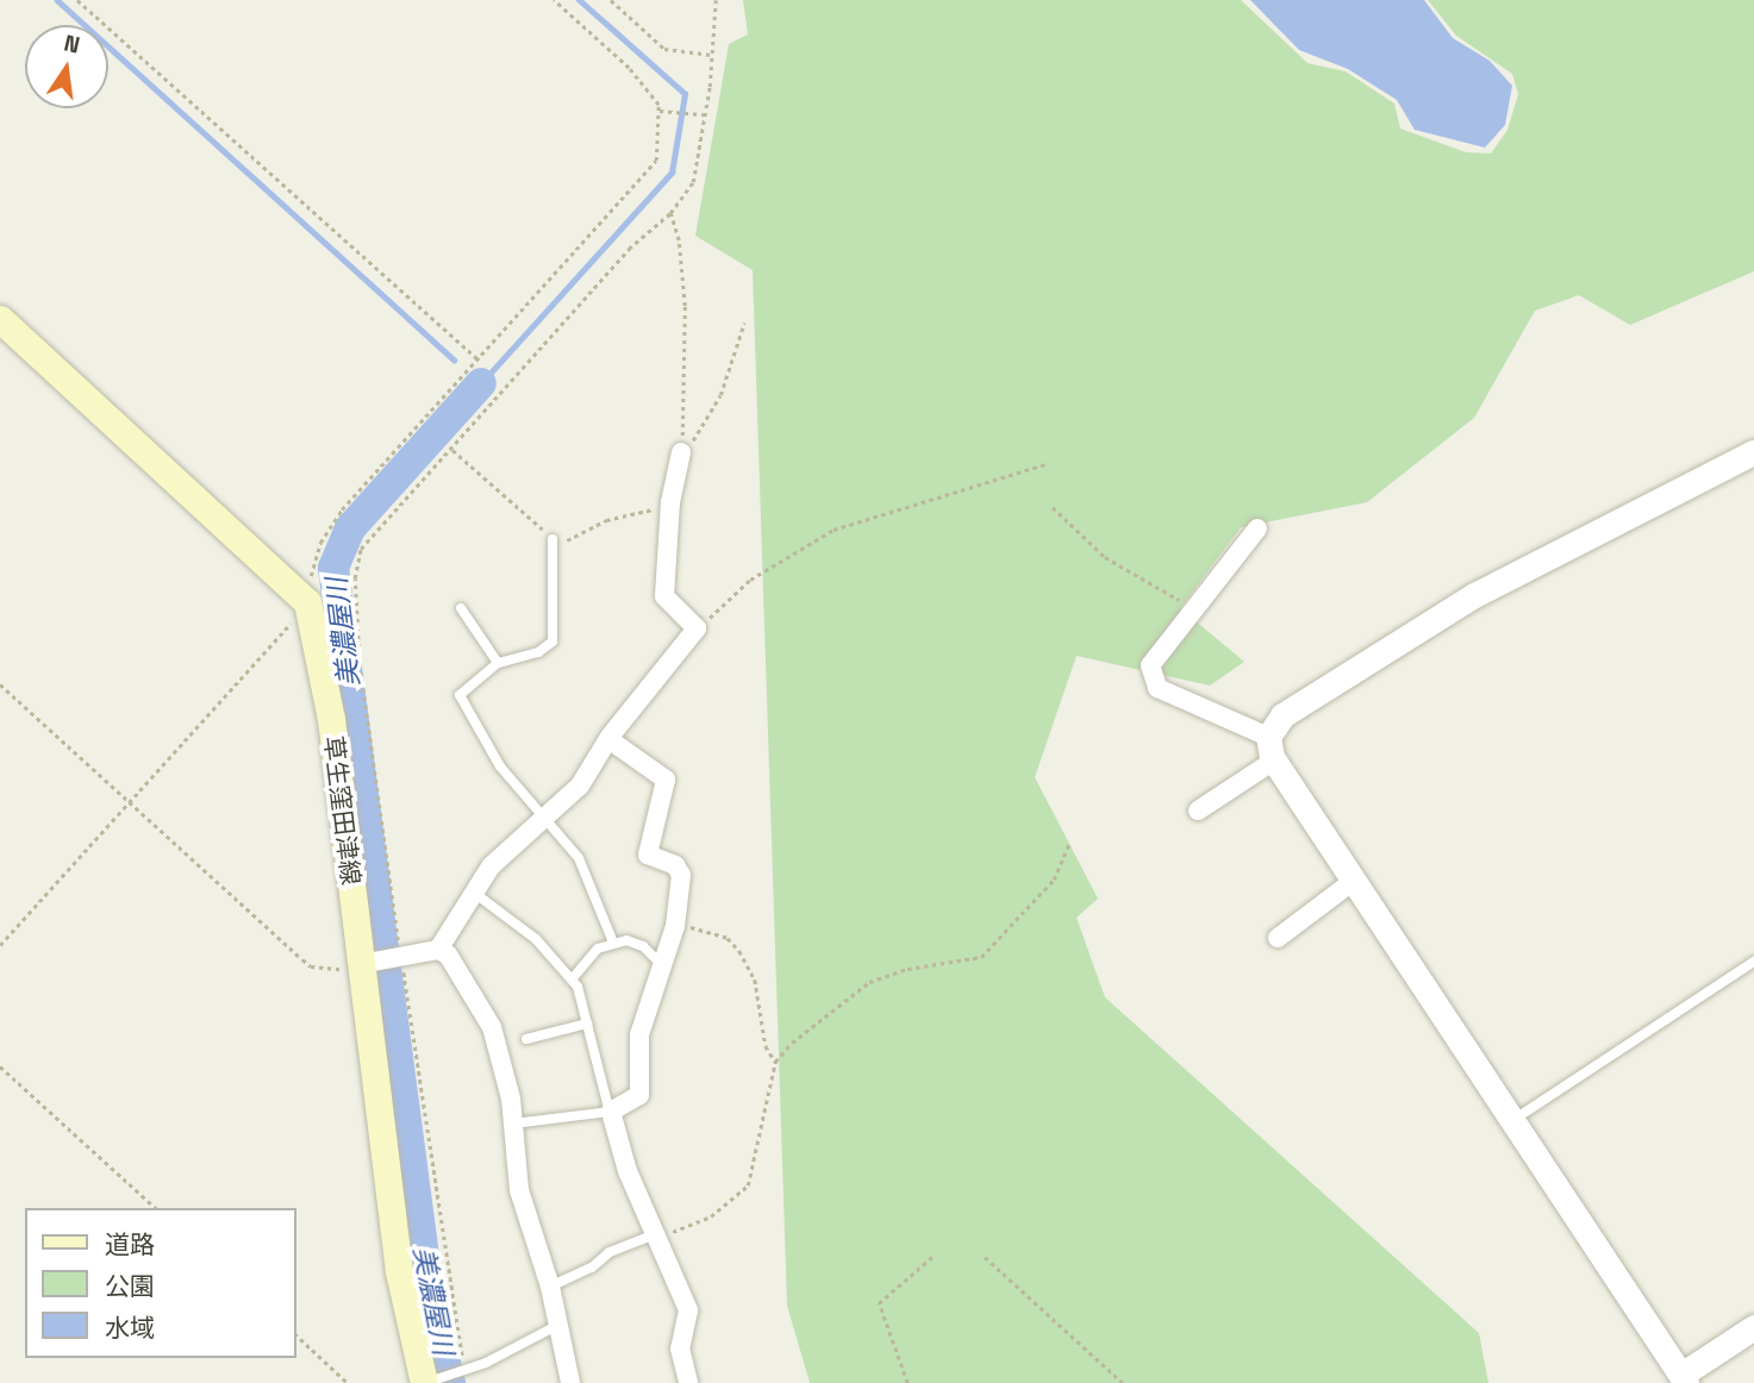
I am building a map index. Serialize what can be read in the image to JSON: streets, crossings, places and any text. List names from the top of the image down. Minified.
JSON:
{"streets":{"main road":["草生窪田津線"]},"water":["美濃屋川"],"legend":["道路","公園","水域"],"north":"top"}
